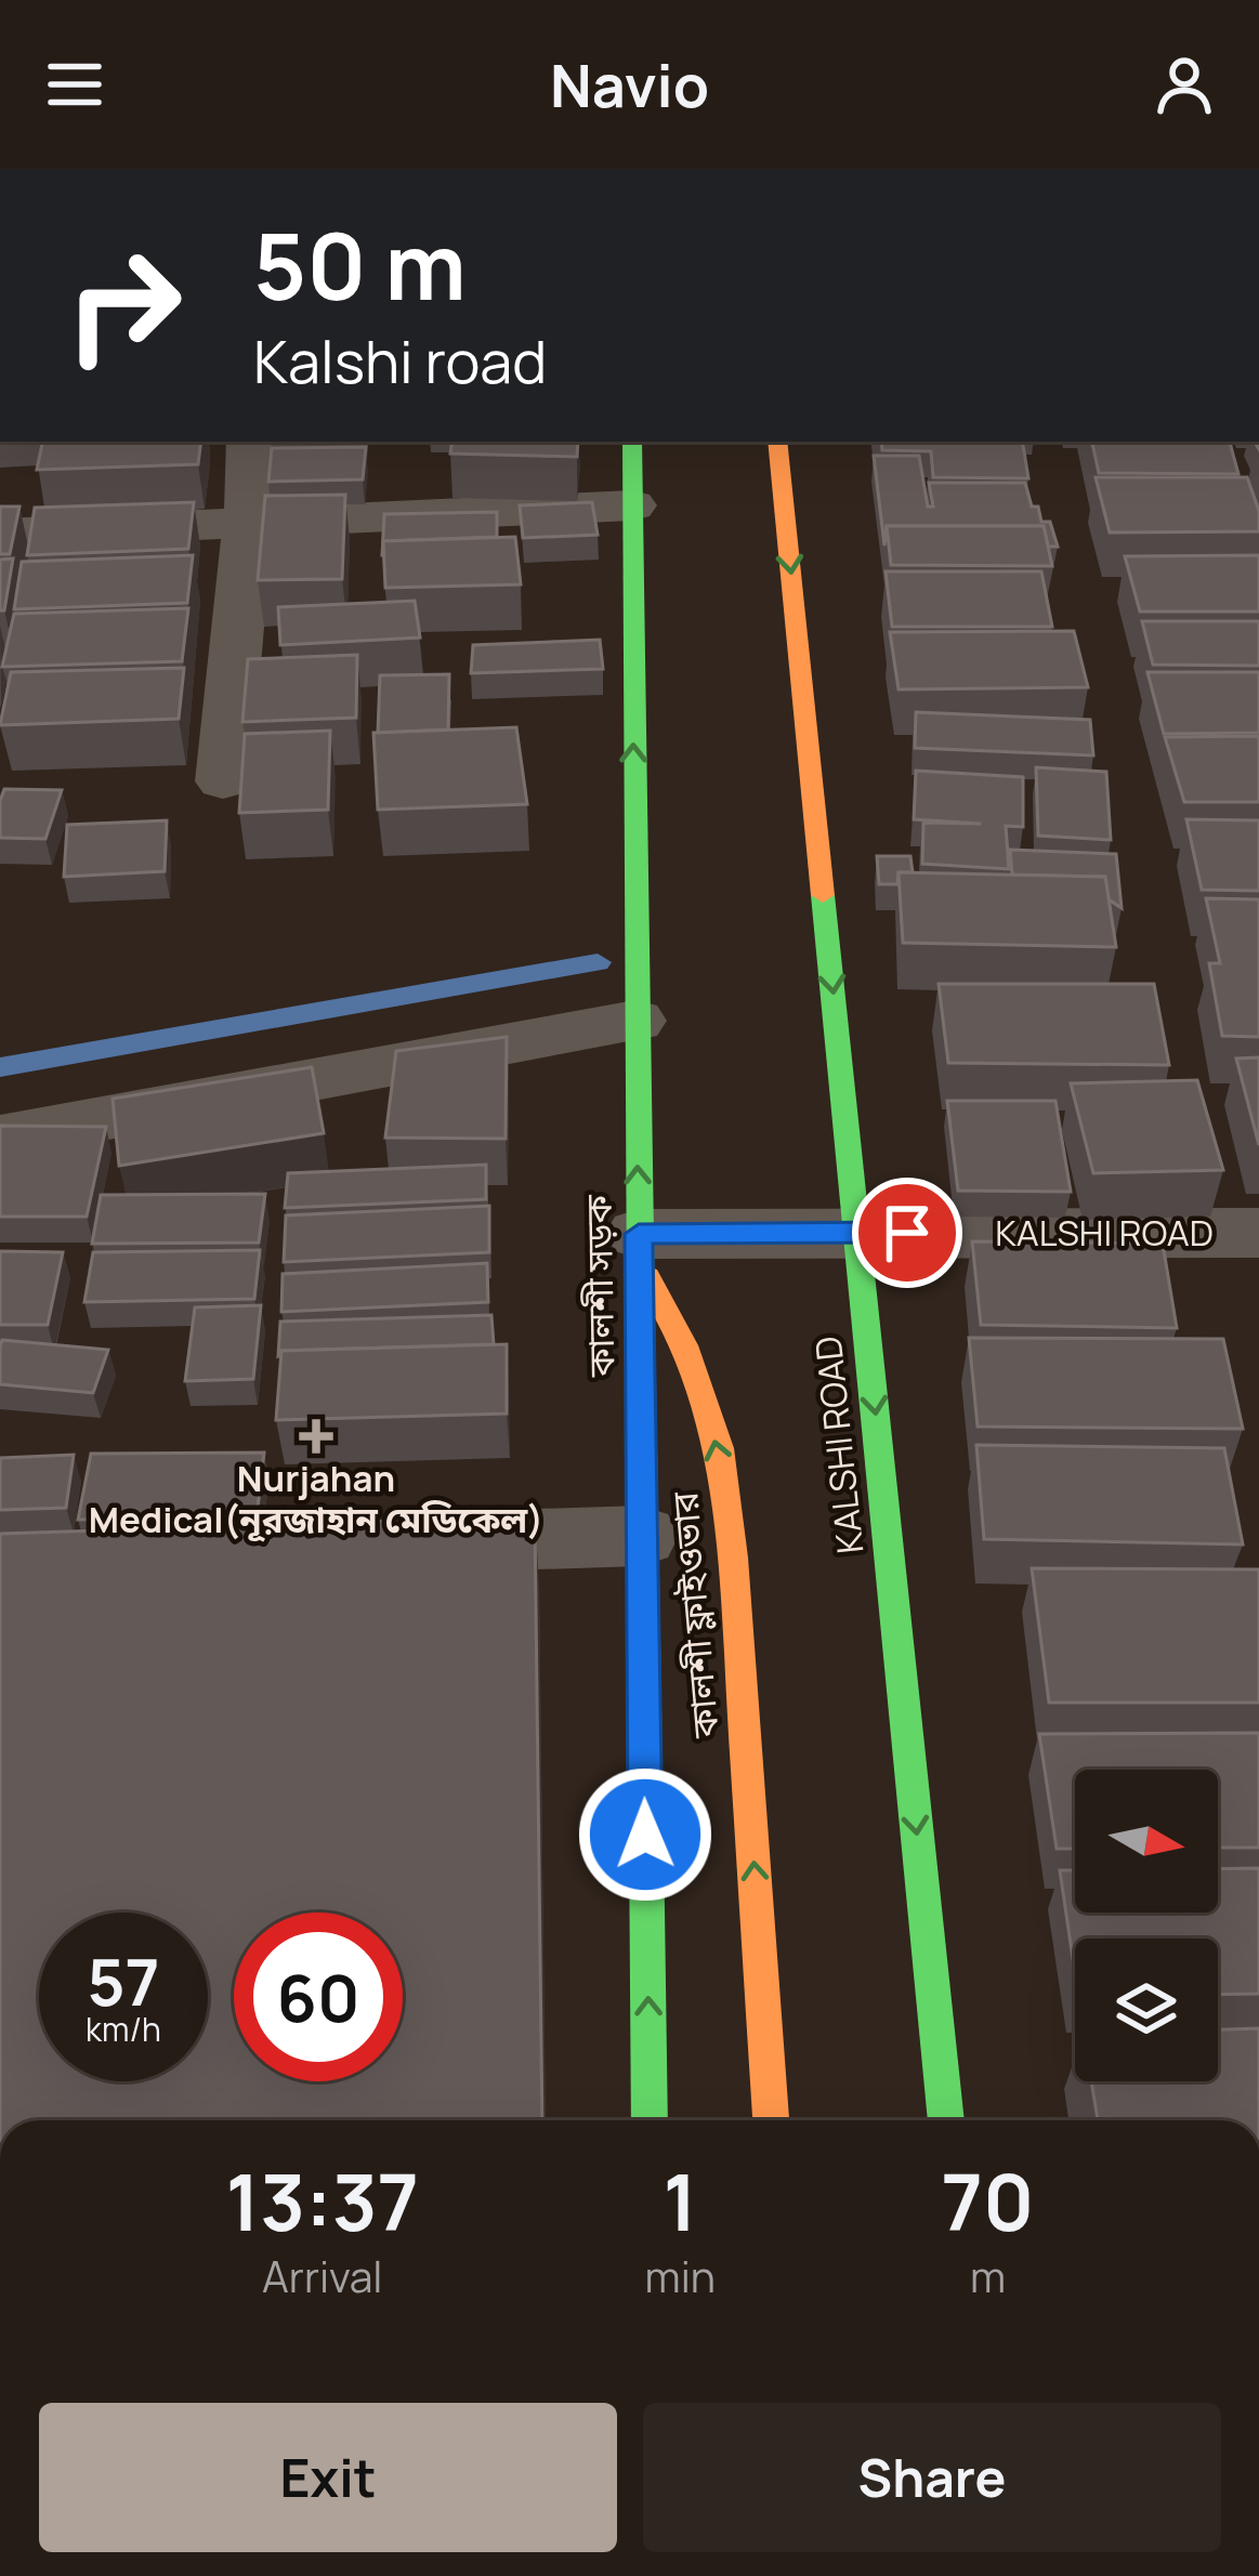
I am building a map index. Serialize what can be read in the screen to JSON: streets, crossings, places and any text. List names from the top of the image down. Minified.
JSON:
{"streets":{"main road":["KALSHI ROAD","কালশী সড়ক","কালশী ফ্লাইওভার"]},"crossings":[["KALSHI ROAD","কালশী সড়ক"],["KALSHI ROAD","কালশী ফ্লাইওভার"],["কালশী সড়ক","কালশী ফ্লাইওভার"]],"one_way":["KALSHI ROAD","কালশী সড়ক","কালশী ফ্লাইওভার"],"places":{"health":["Nurjahan Medical(নূরজাহান মেডিকেল)"]},"north":"right","page":{"header":"Navio","turn":["50 m","Kalshi road"],"speed":"57 km/h","limit":"60","eta":["13:37","Arrival","1","min","70","m"],"buttons":["Exit","Share"]}}
